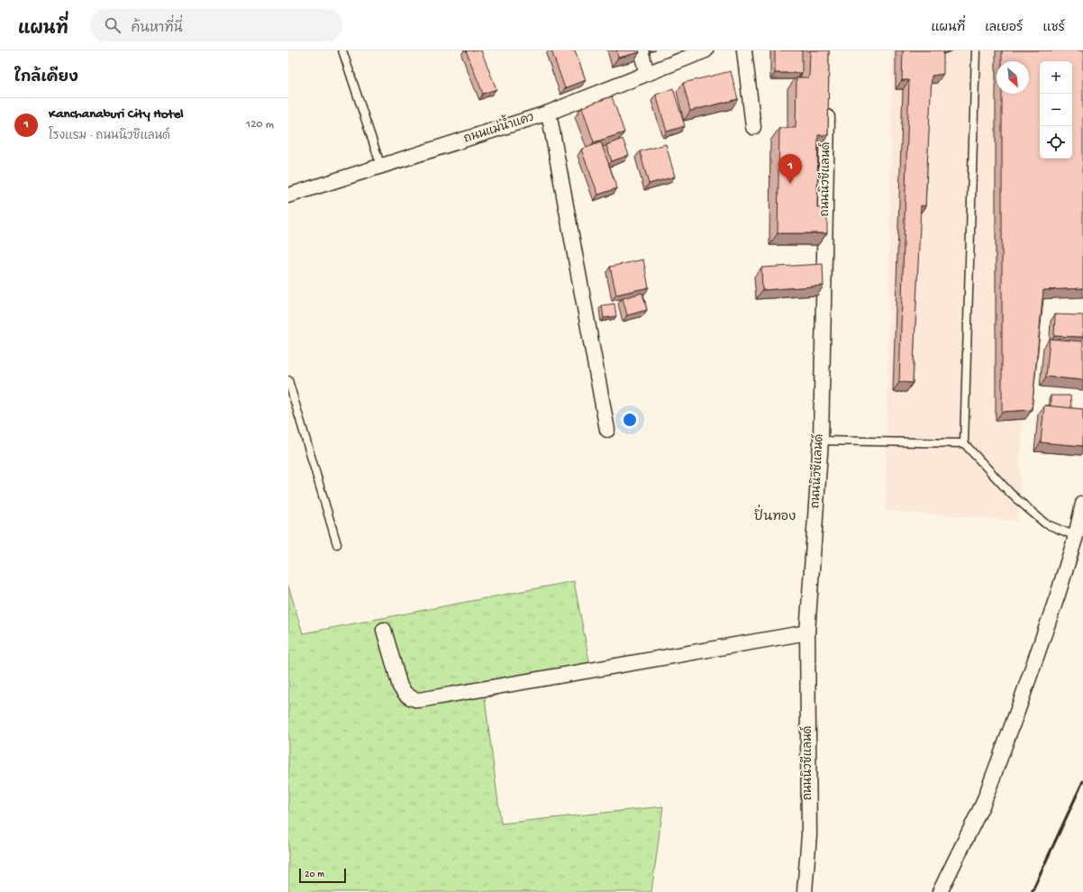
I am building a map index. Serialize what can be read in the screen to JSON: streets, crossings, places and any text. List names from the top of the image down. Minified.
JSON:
{"streets":{"street":["ถนนแม่น้ำแคว","ถนนนิวซีแลนด์"]},"districts":["ปิ่นทอง"],"scale_bar":"20 m","north":"bottom right","page":{"header":"แผนที่","search":"ค้นหาที่นี่","nav":["แผนที่","เลเยอร์","แชร์"],"heading":"ใกล้เคียง","map_buttons":["+","−"],"list":[{"mark":"1","name":"Kanchanaburi City Hotel","note":"โรงแรม · ถนนนิวซีแลนด์","value":"120 m"}],"pins":"1","scale":"20 m"}}
